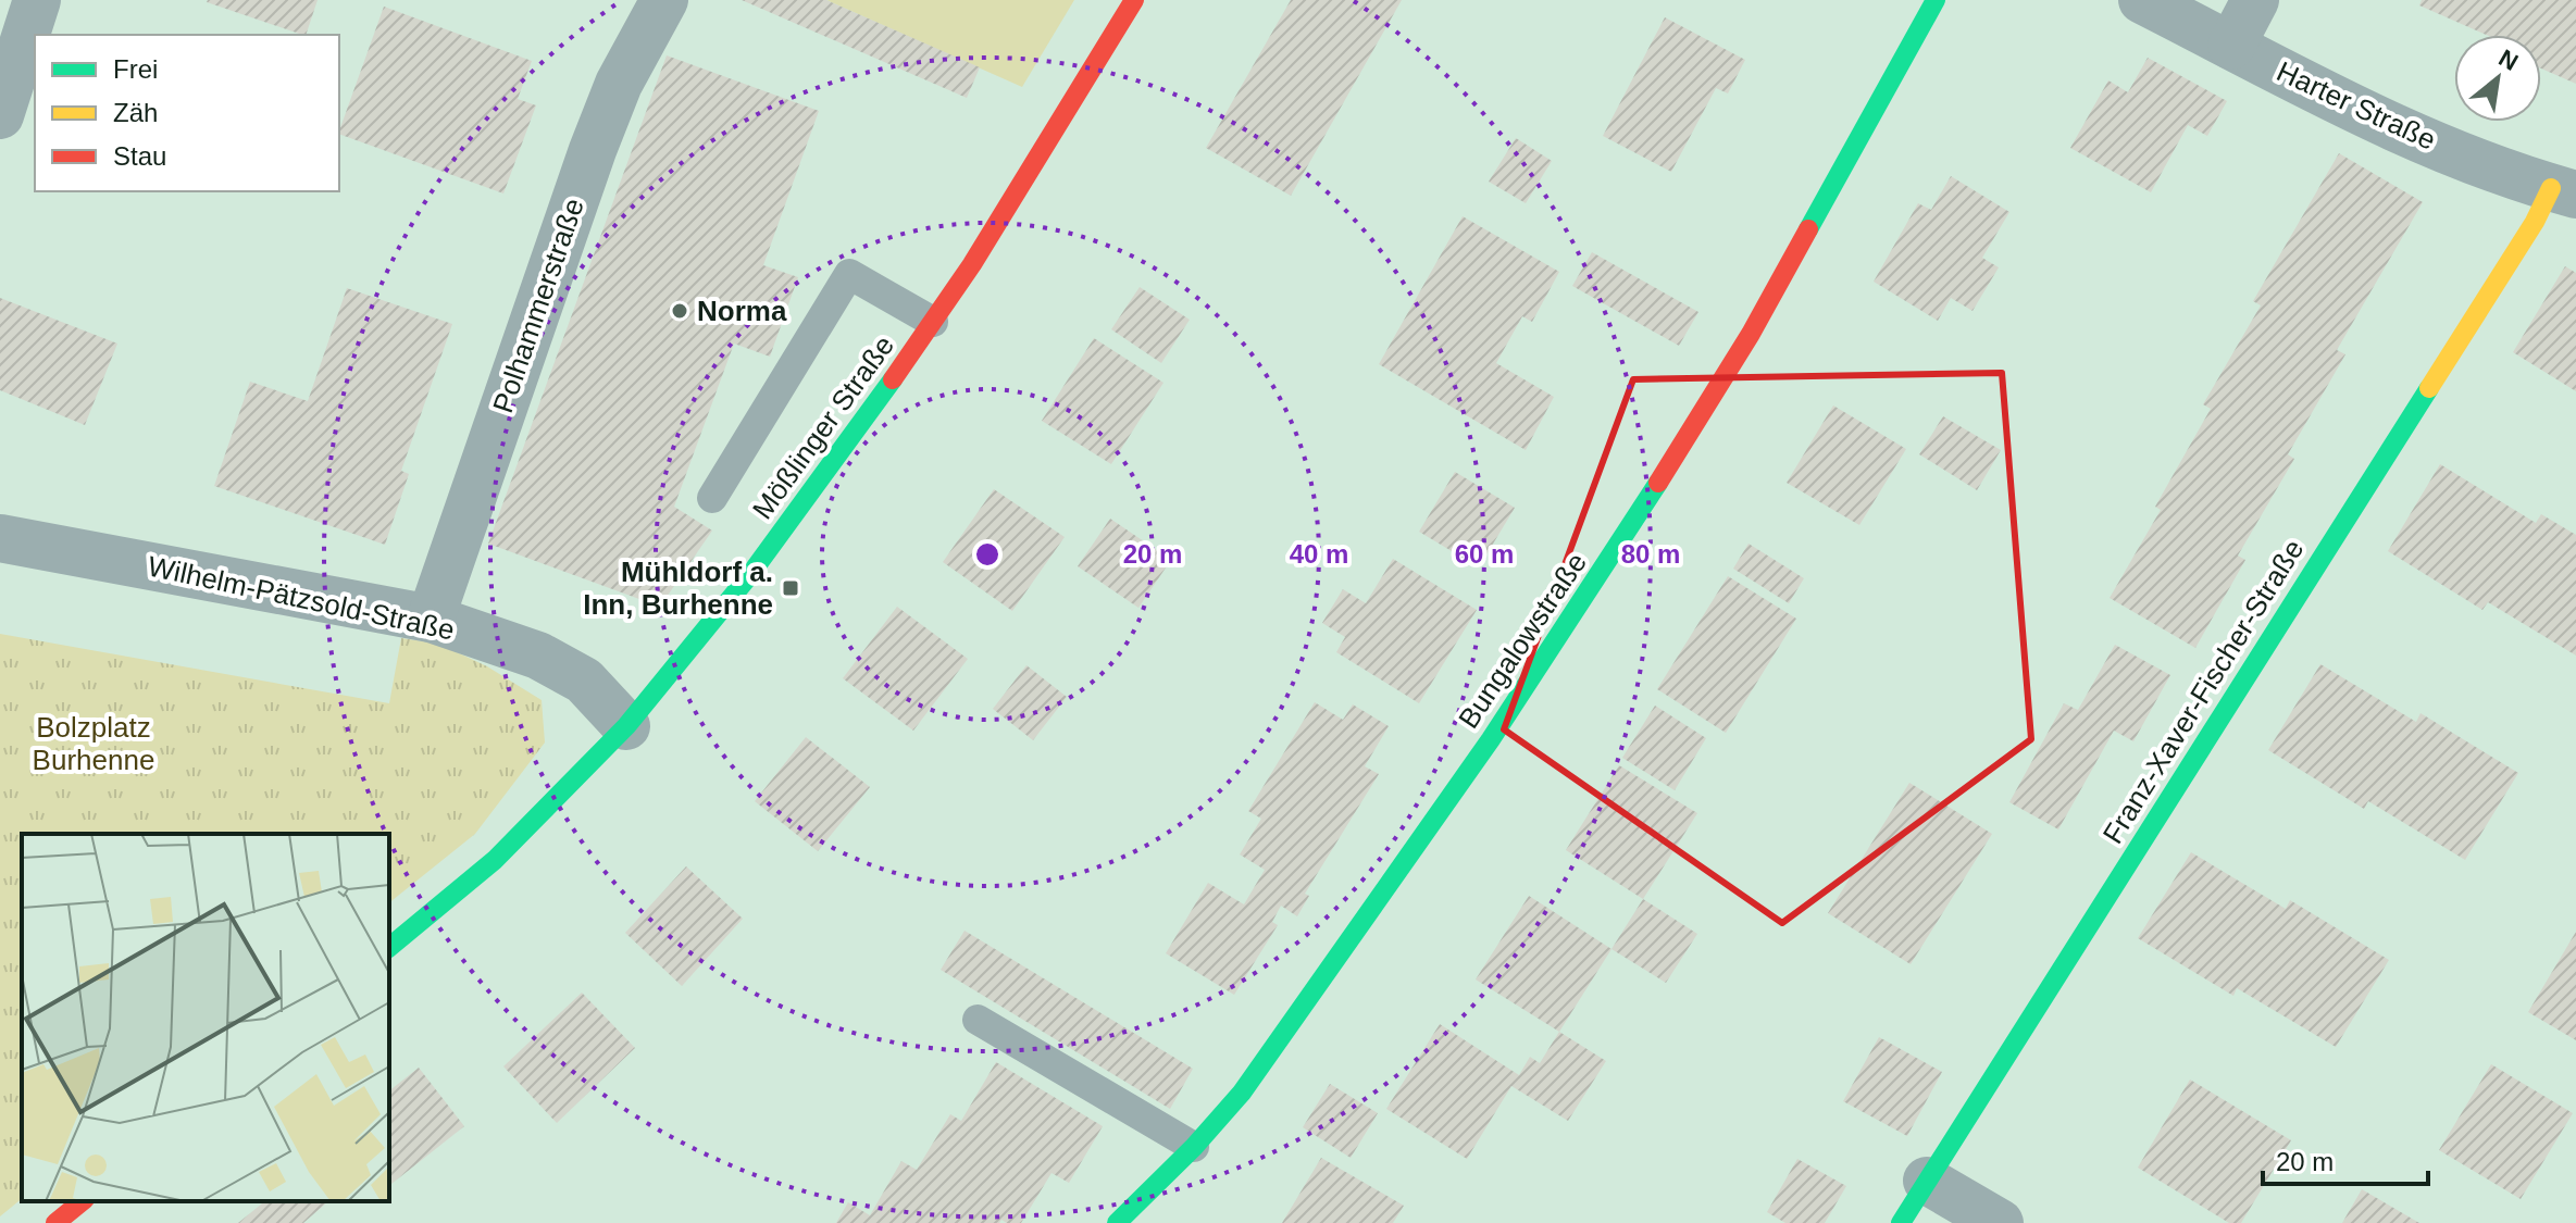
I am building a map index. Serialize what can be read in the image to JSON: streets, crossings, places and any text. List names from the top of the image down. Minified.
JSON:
{"streets":{"street":["Harter Straße","Polhammerstraße","Mößlinger Straße","Wilhelm-Pätzsold-Straße","Bungalowstraße","Franz-Xaver-Fischer-Straße"]},"crossings":[["Harter Straße","Franz-Xaver-Fischer-Straße"],["Polhammerstraße","Wilhelm-Pätzsold-Straße"],["Mößlinger Straße","Wilhelm-Pätzsold-Straße"]],"parks":["Bolzplatz Burhenne"],"places":{"other":["Norma"],"transit":["Mühldorf a. Inn, Burhenne"]},"legend":["Frei","Zäh","Stau"],"scale_bar":"20 m","north":"top right","rings":["20 m","40 m","60 m","80 m"]}
